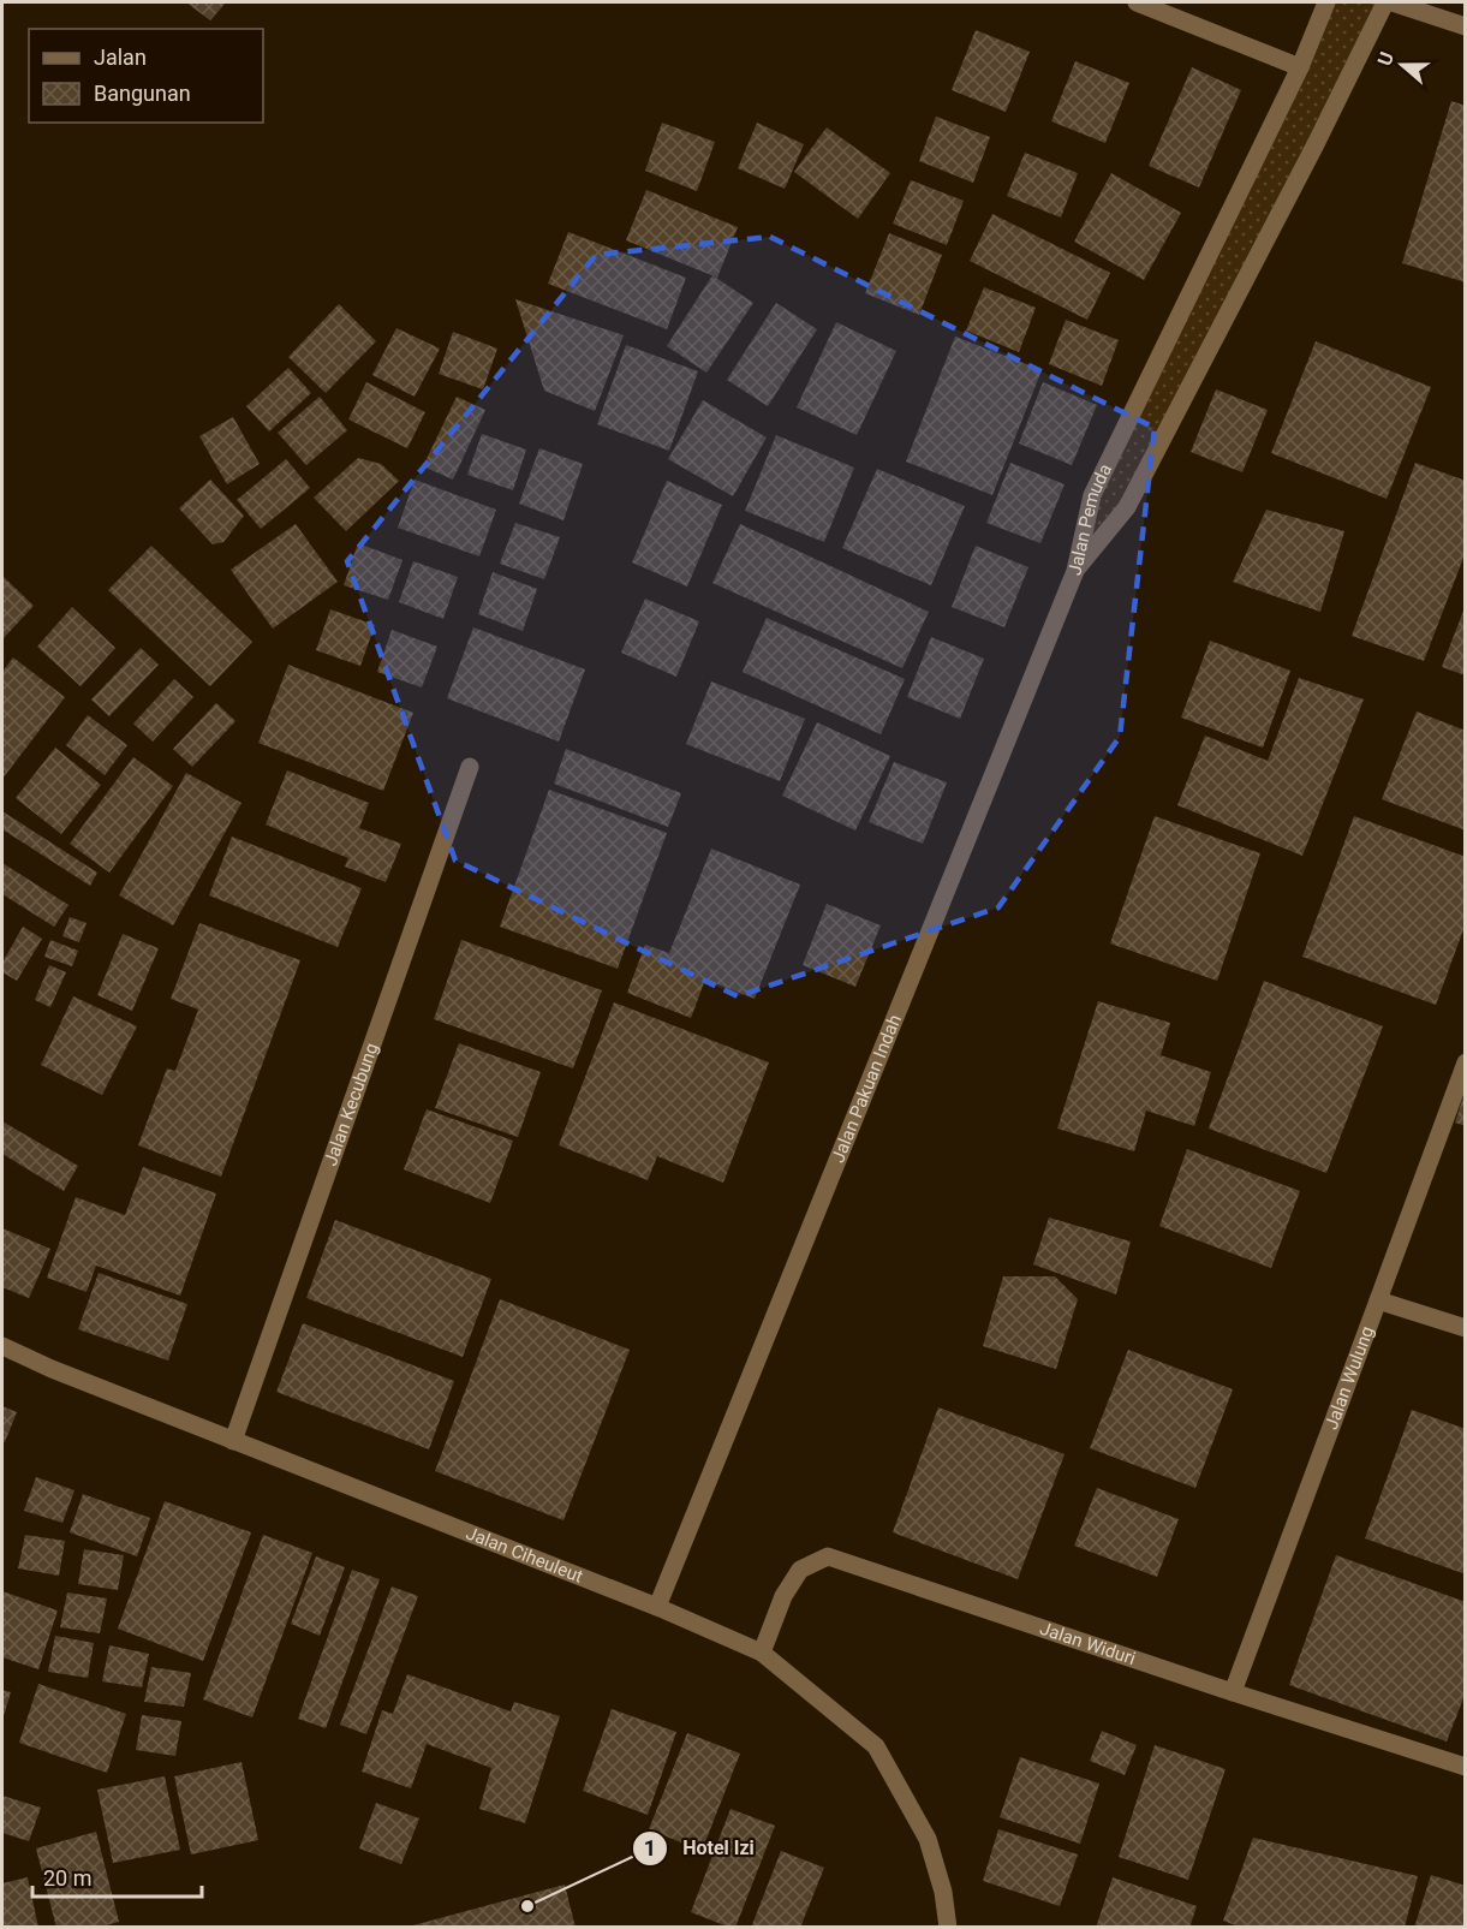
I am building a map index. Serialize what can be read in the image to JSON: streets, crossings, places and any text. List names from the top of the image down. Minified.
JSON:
{"streets":{"street":["Jalan Pemuda","Jalan Pakuan Indah","Jalan Kecubung","Jalan Wulung","Jalan Ciheuleut","Jalan Widuri"]},"crossings":[["Jalan Pemuda","Jalan Pakuan Indah"],["Jalan Pakuan Indah","Jalan Ciheuleut"],["Jalan Kecubung","Jalan Ciheuleut"],["Jalan Wulung","Jalan Widuri"],["Jalan Ciheuleut","Jalan Widuri"]],"places":["Hotel Izi"],"legend":["Jalan","Bangunan"],"scale_bar":"20 m","north":"left"}
